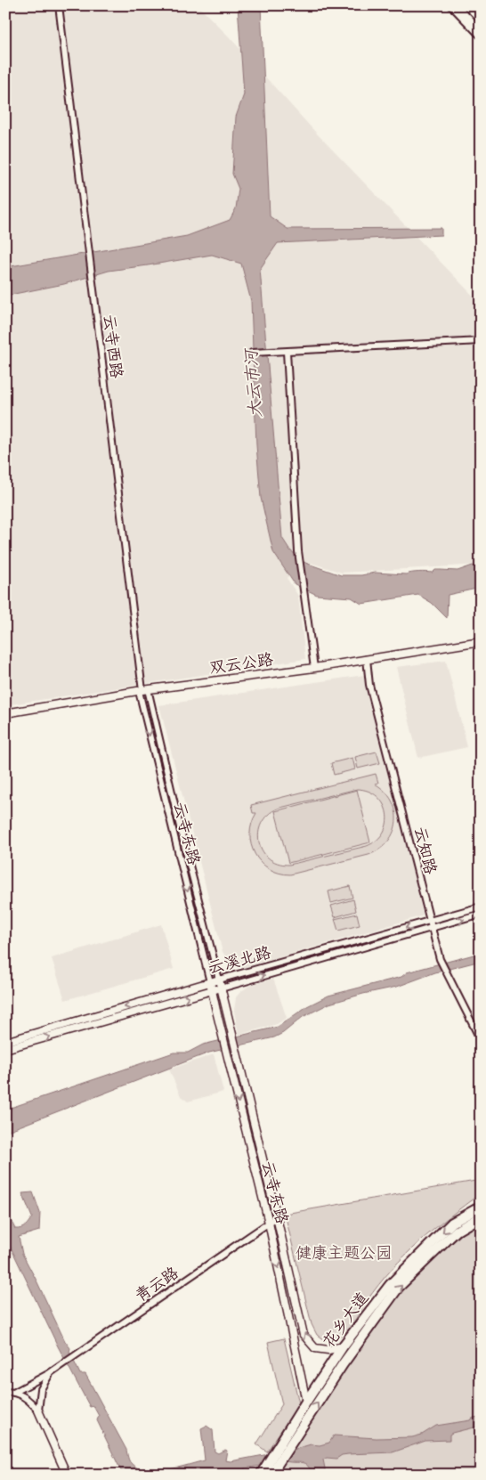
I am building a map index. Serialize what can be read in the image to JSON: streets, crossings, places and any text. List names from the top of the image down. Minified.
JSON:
{"streets":{"main road":["花乡大道"],"street":["云寺西路","双云公路","云寺东路","云知路","云溪北路","青云路"]},"crossings":[["云寺西路","双云公路"],["云寺西路","云寺东路"],["双云公路","云寺东路"],["双云公路","云知路"],["云寺东路","云溪北路"],["云寺东路","青云路"],["云寺东路","花乡大道"],["云知路","云溪北路"]],"water":["大云市河"],"parks":["健康主题公园"]}
